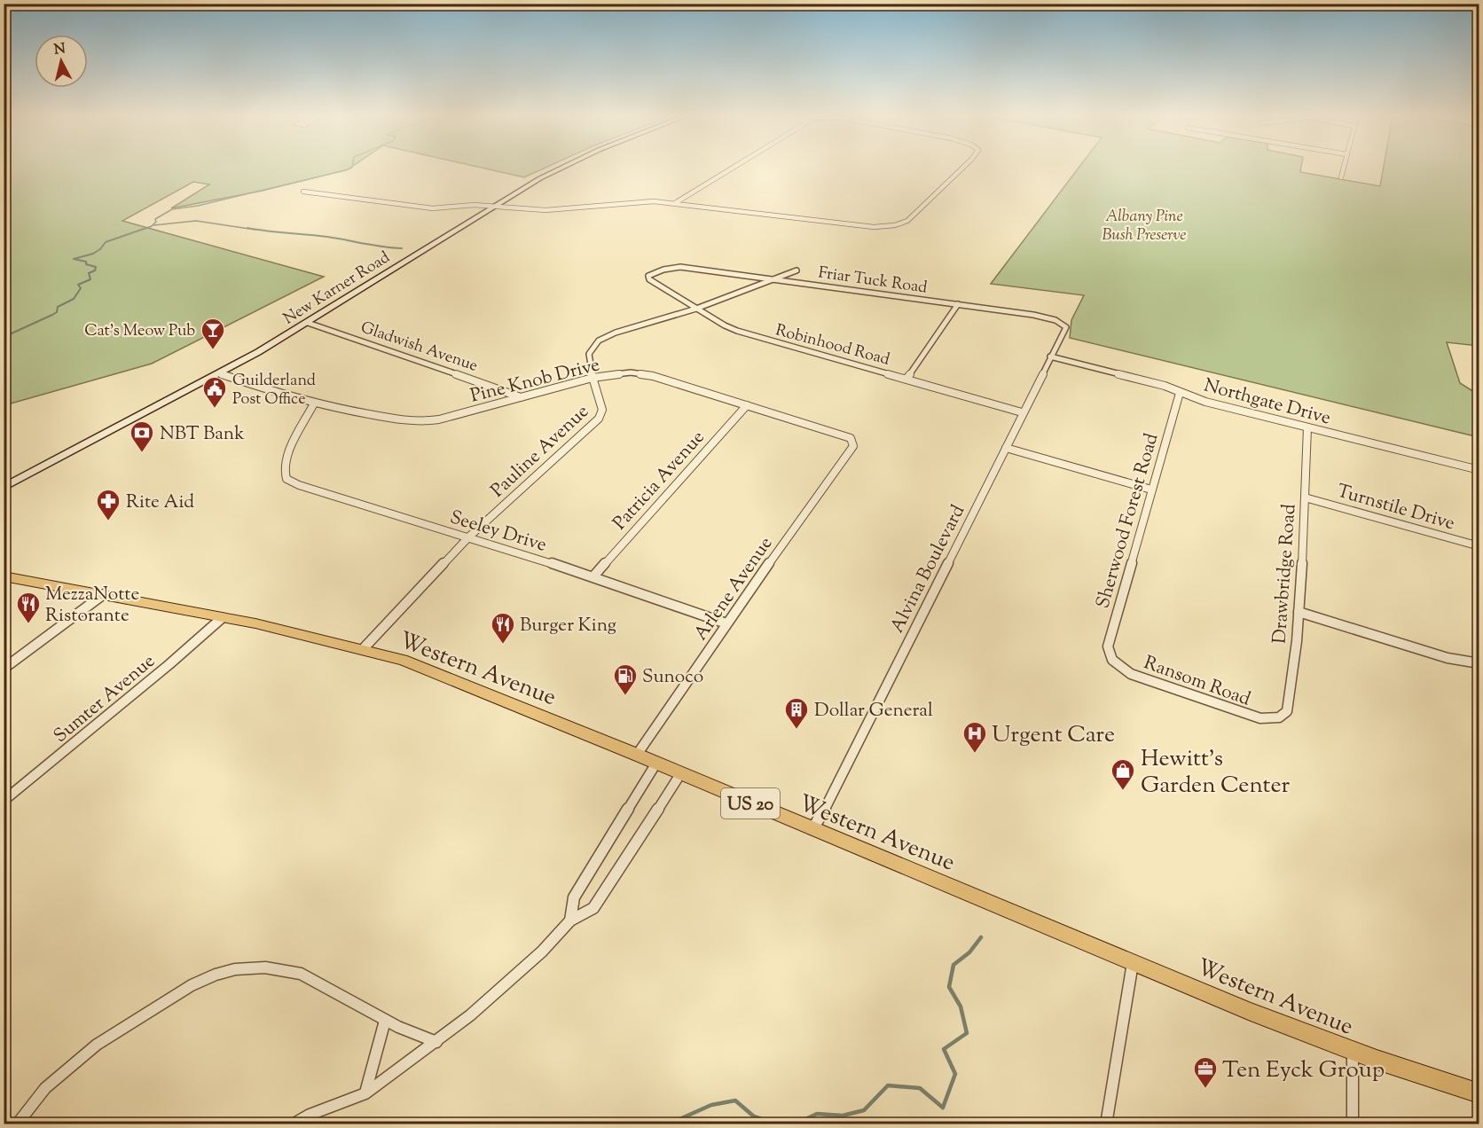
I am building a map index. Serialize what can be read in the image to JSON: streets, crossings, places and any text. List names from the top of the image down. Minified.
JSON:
{"streets":{"main road":["New Karner Road","Western Avenue","US 20"],"street":["Friar Tuck Road","Robinhood Road","Gladwish Avenue","Pine Knob Drive","Northgate Drive","Pauline Avenue","Patricia Avenue","Turnstile Drive","Sherwood Forest Road","Seeley Drive","Alvina Boulevard","Drawbridge Road","Arlene Avenue","Ransom Road","Sumter Avenue"]},"crossings":[["Friar Tuck Road","Robinhood Road"],["Friar Tuck Road","Pauline Avenue"],["Friar Tuck Road","Alvina Boulevard"],["New Karner Road","Gladwish Avenue"],["New Karner Road","Pine Knob Drive"],["Robinhood Road","Pauline Avenue"],["Robinhood Road","Alvina Boulevard"],["Gladwish Avenue","Pine Knob Drive"],["Pine Knob Drive","Pauline Avenue"],["Pine Knob Drive","Patricia Avenue"],["Pine Knob Drive","Seeley Drive"],["Pine Knob Drive","Arlene Avenue"],["Northgate Drive","Sherwood Forest Road"],["Northgate Drive","Alvina Boulevard"],["Northgate Drive","Drawbridge Road"],["Pauline Avenue","Seeley Drive"],["Pauline Avenue","Western Avenue"],["Patricia Avenue","Seeley Drive"],["Turnstile Drive","Drawbridge Road"],["Sherwood Forest Road","Ransom Road"],["Seeley Drive","Arlene Avenue"],["Alvina Boulevard","Western Avenue"],["Drawbridge Road","Ransom Road"],["Arlene Avenue","Western Avenue"],["Western Avenue","Sumter Avenue"]],"parks":["Albany Pine Bush Preserve"],"places":{"bar":["Cat's Meow Pub"],"public building":["Guilderland Post Office"],"bank":["NBT Bank"],"pharmacy":["Rite Aid"],"restaurant":["MezzaNotte Ristorante","Burger King"],"fuel station":["Sunoco"],"building":["Dollar General"],"hospital":["Urgent Care"],"shop":["Hewitt's Garden Center"],"office":["Ten Eyck Group"]},"north":"top"}
